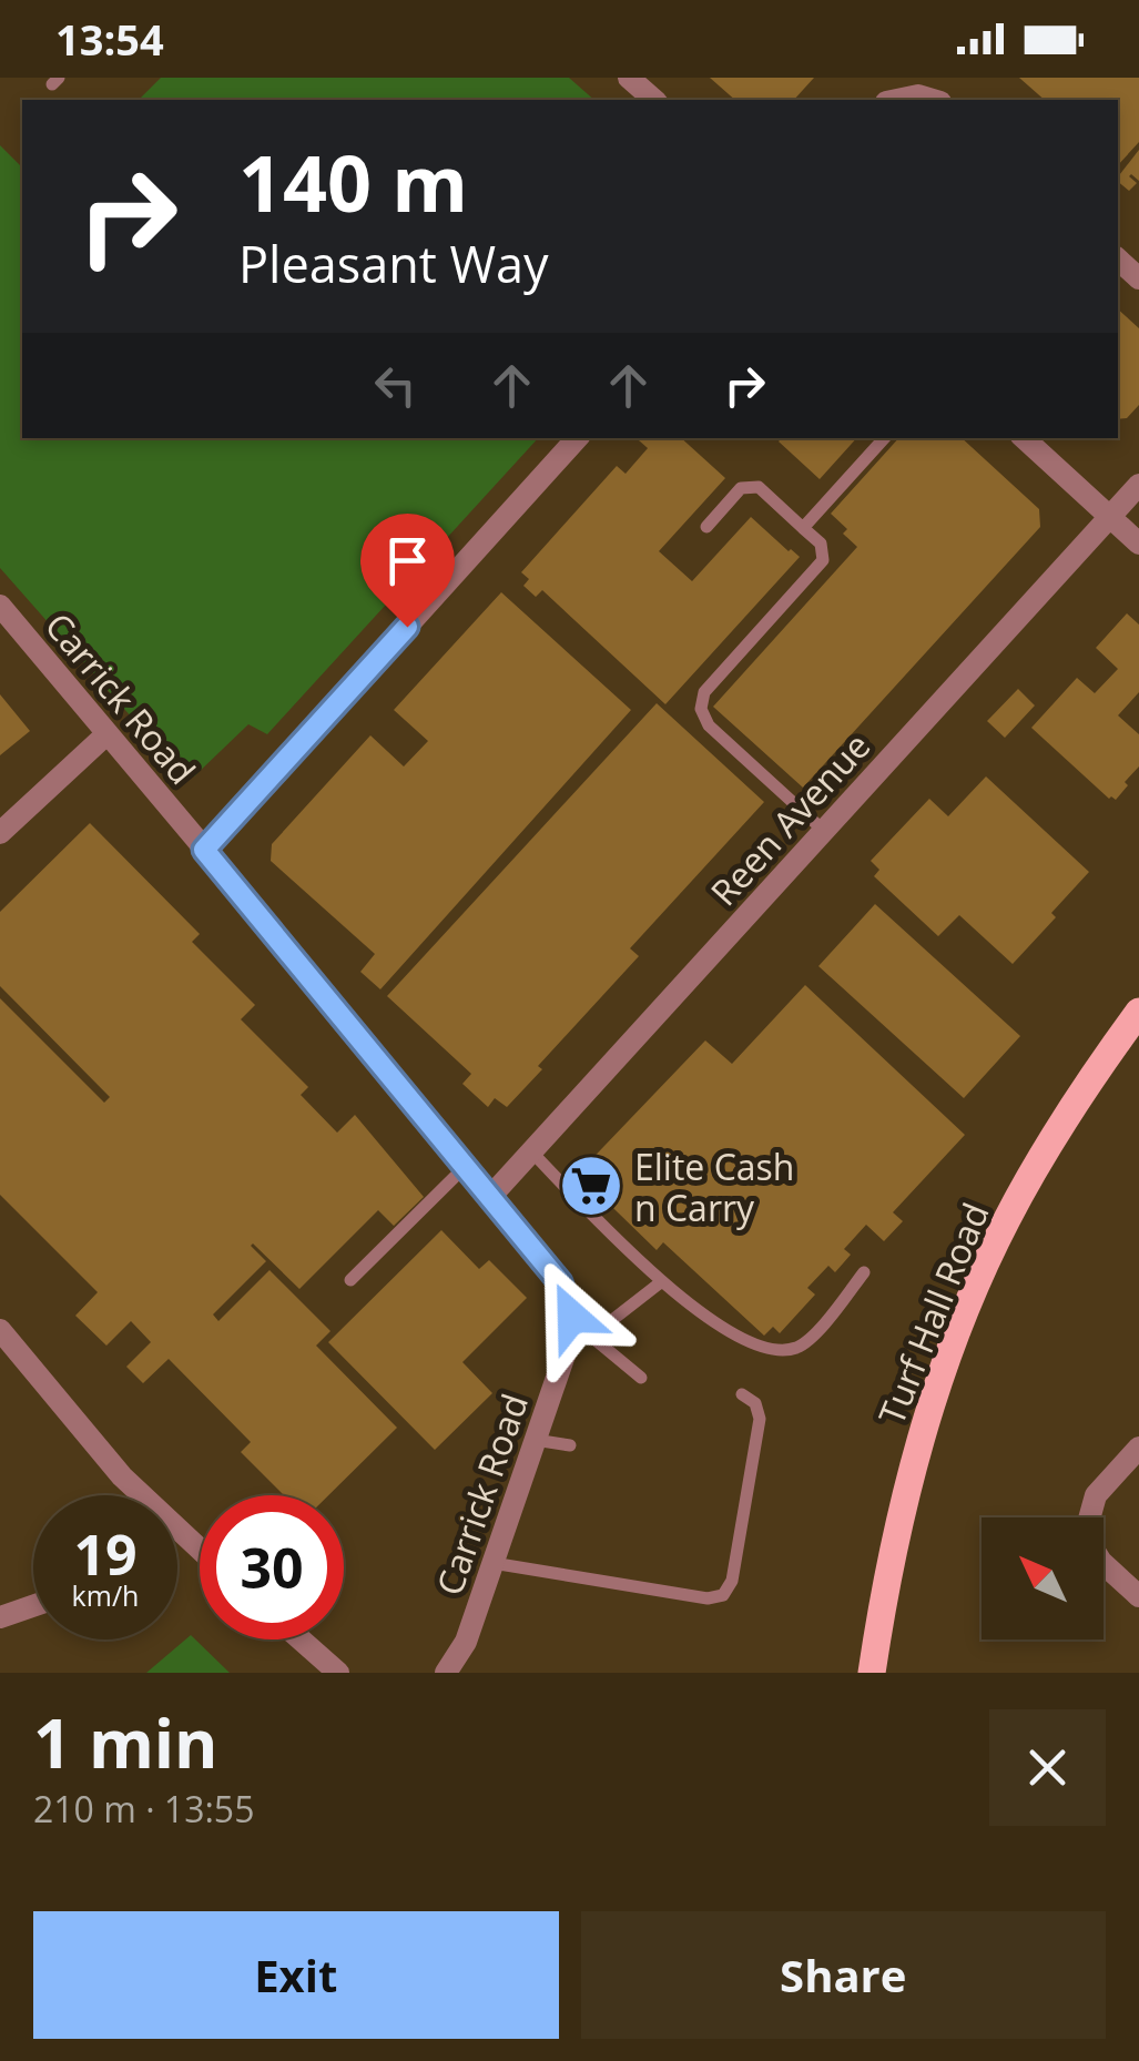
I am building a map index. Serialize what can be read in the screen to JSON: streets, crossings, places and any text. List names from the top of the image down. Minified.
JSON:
{"streets":{"main road":["Turf Hall Road"],"street":["Carrick Road","Reen Avenue"]},"crossings":[["Carrick Road","Reen Avenue"]],"places":{"supermarket":["Elite Cash n Carry"]},"north":"top left","page":{"status":"13:54","turn":["140 m","Pleasant Way"],"speed":"19 km/h","limit":"30","heading":["1 min","210 m · 13:55"],"buttons":["Exit","Share"]}}
